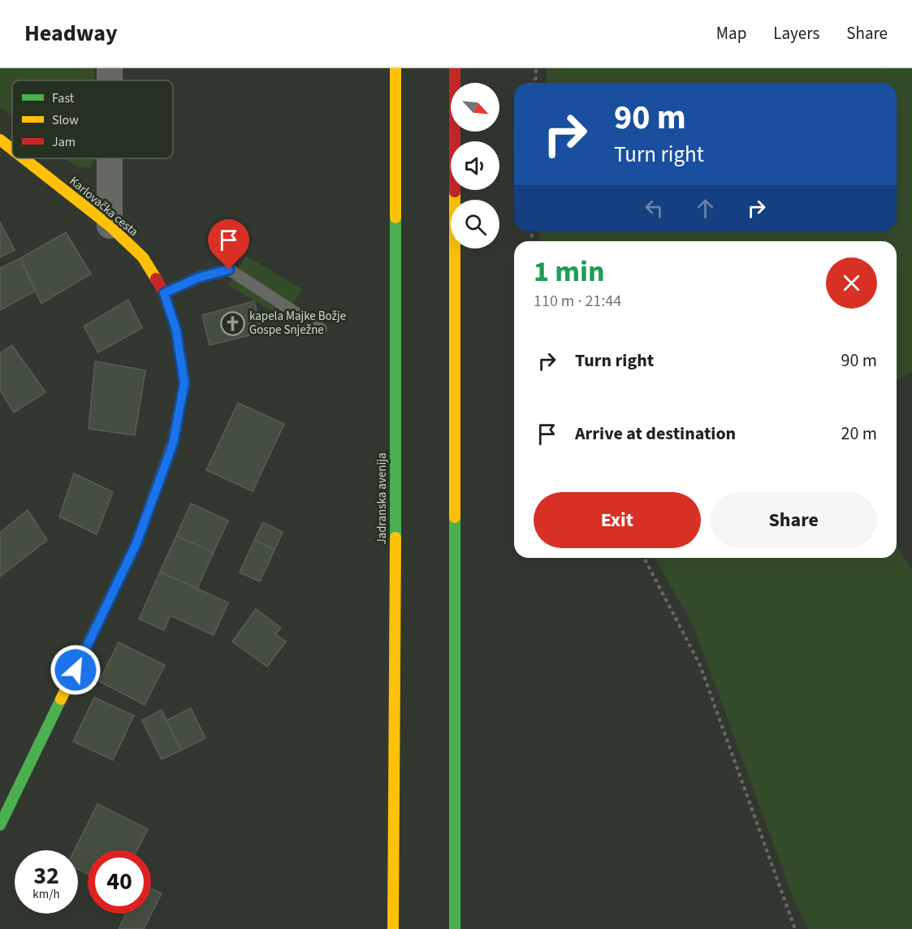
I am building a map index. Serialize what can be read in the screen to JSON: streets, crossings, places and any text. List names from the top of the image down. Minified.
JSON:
{"streets":{"main road":["Karlovačka cesta","Jadranska avenija"]},"places":{"church":["kapela Majke Božje Gospe Snježne"]},"legend":["Fast","Slow","Jam"],"north":"bottom right","page":{"header":"Headway","nav":["Map","Layers","Share"],"turn":["90 m","Turn right"],"heading":["1 min","110 m · 21:44"],"list":[{"name":"Turn right","value":"90 m"},{"name":"Arrive at destination","value":"20 m"}],"buttons":["Exit","Share"],"speed":"32 km/h","limit":"40"}}
